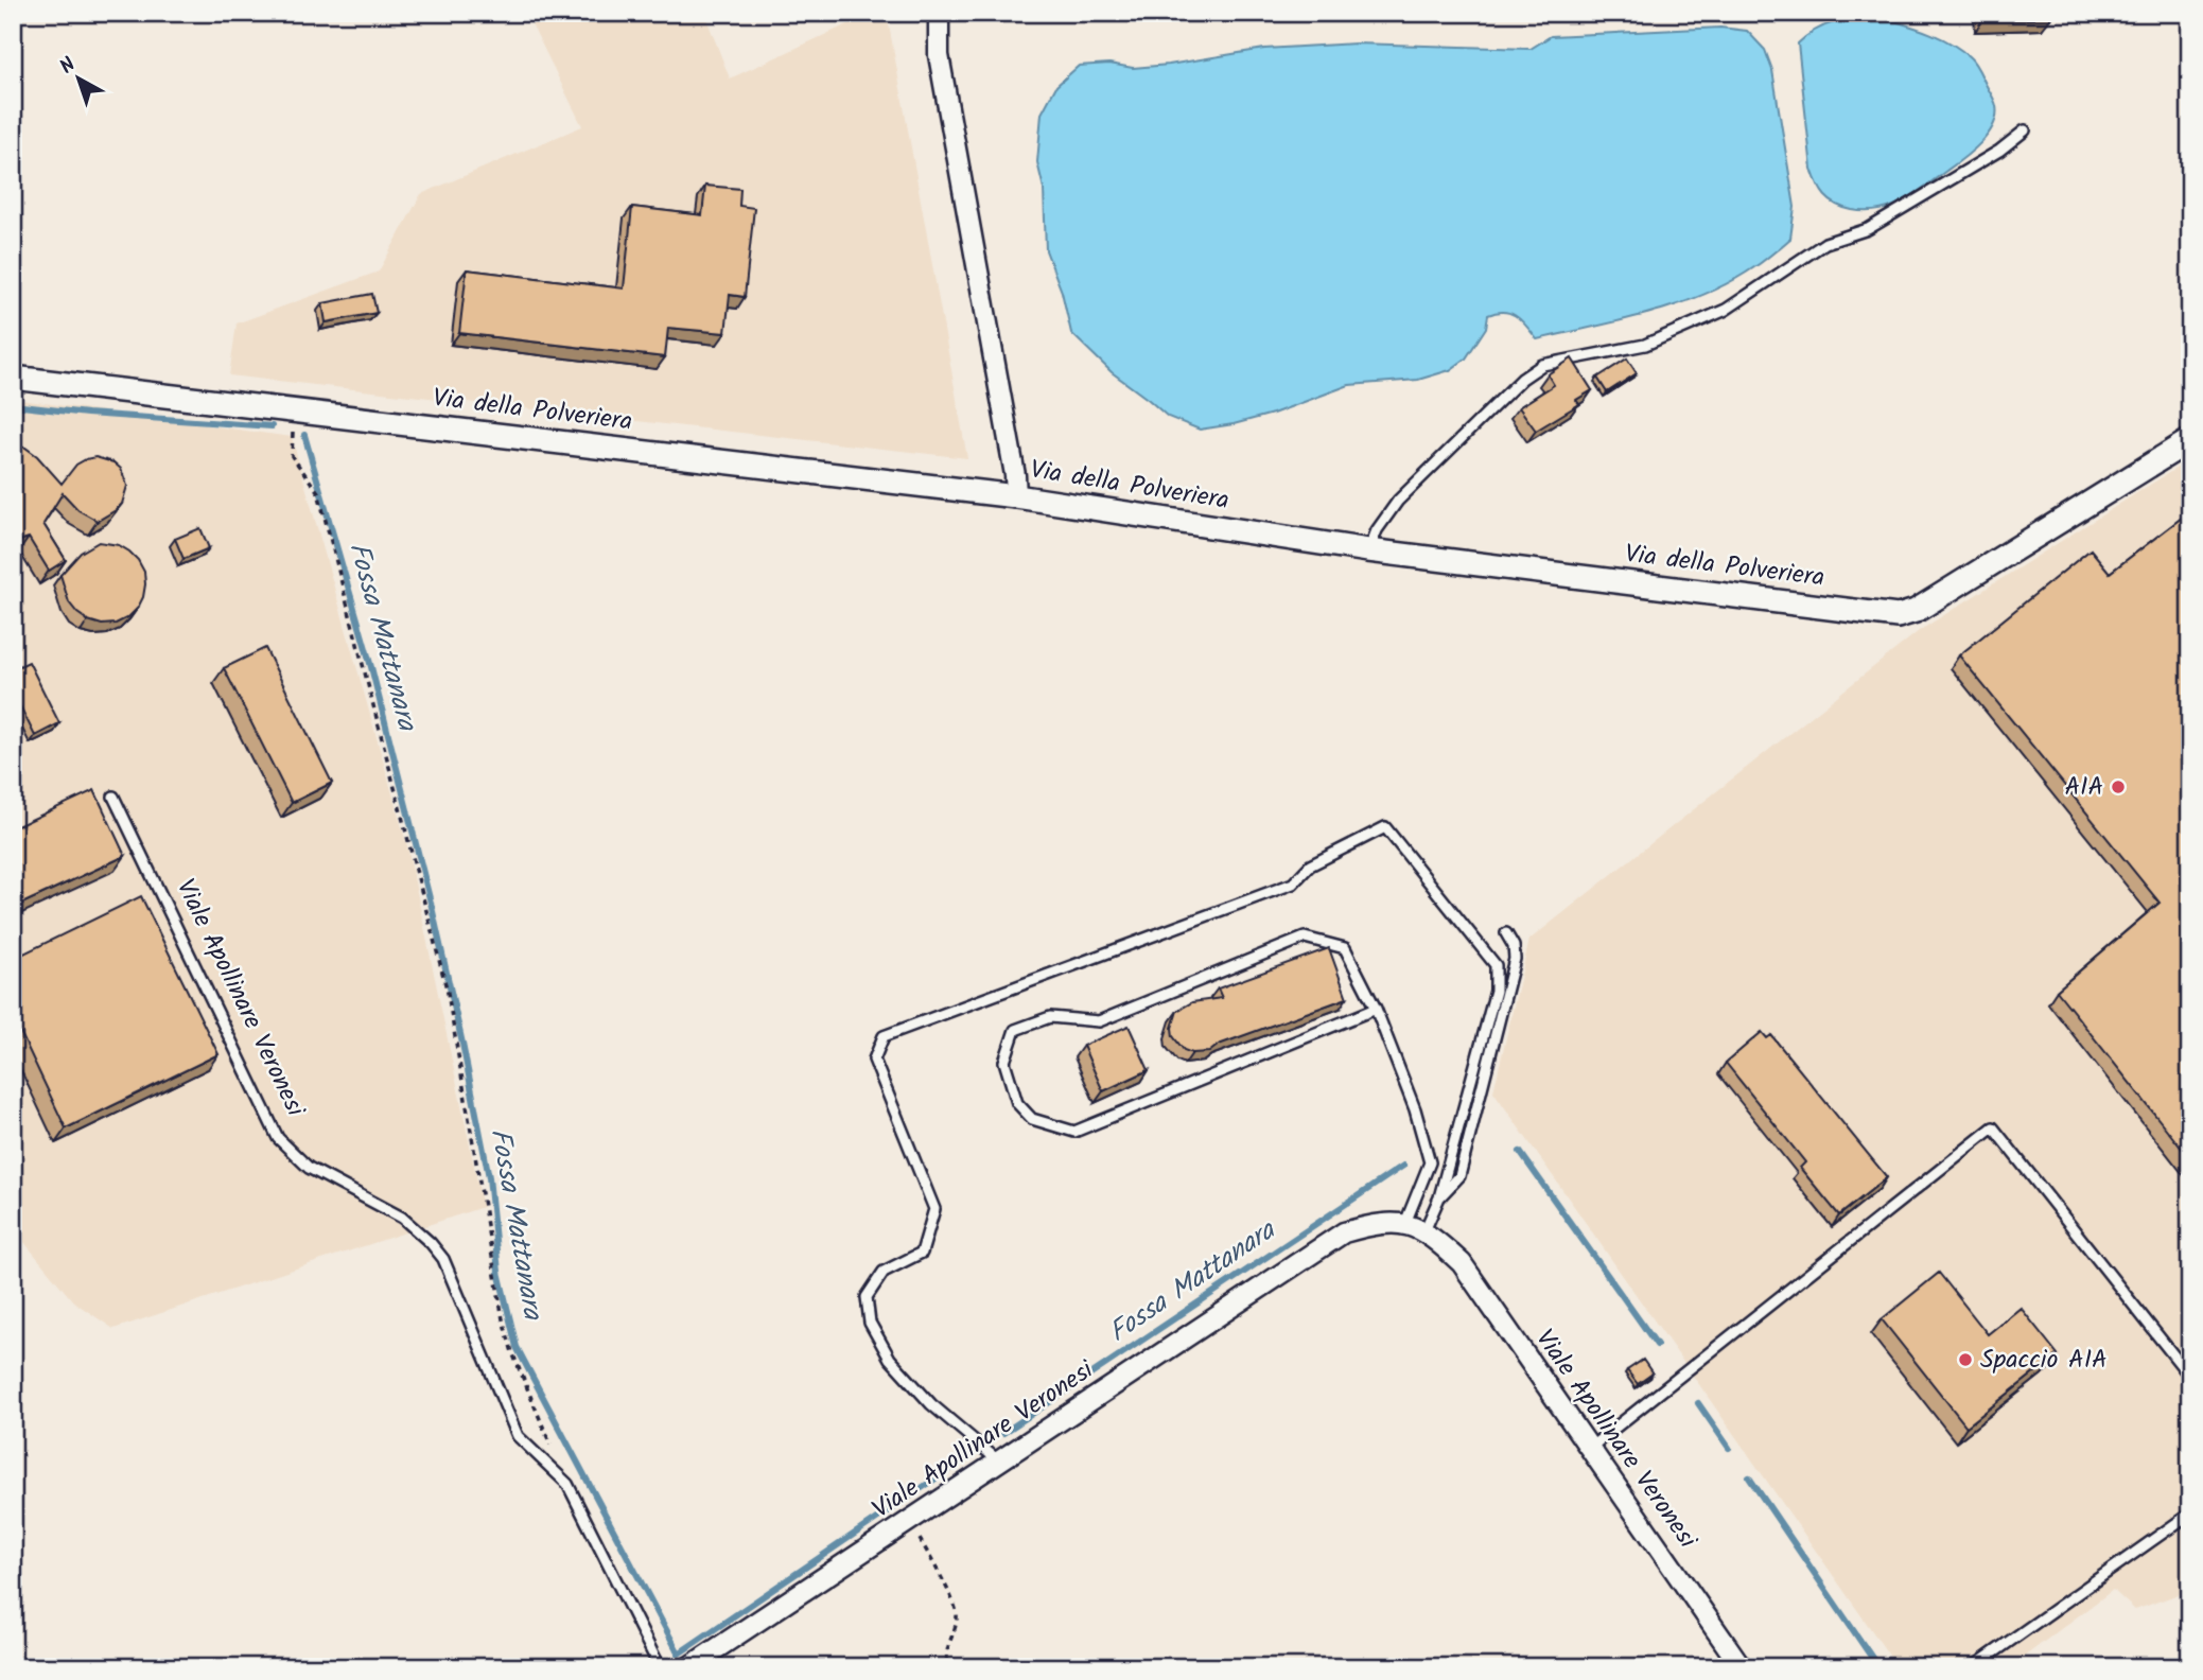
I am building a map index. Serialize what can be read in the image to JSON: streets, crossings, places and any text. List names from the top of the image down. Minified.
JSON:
{"streets":{"street":["Via della Polveriera","Viale Apollinare Veronesi"]},"water":["Fossa Mattanara"],"places":["AIA","Spaccio AIA"],"north":"top left"}
